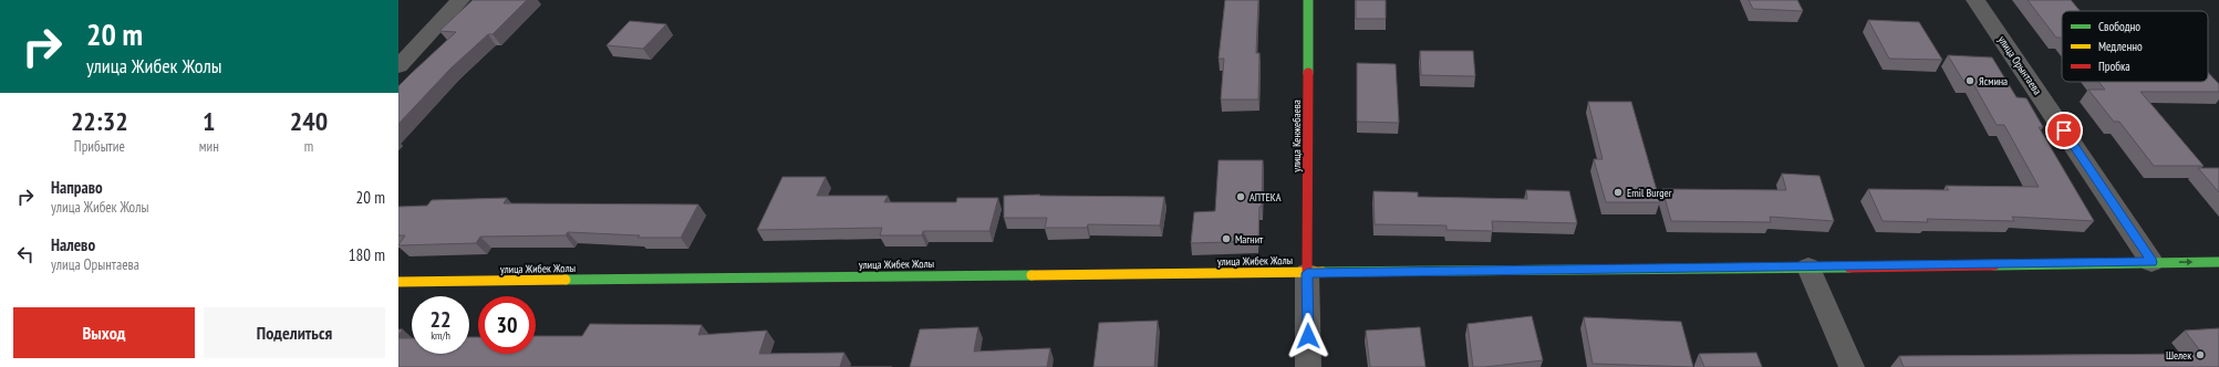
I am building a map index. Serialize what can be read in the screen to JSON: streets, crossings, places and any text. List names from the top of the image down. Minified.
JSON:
{"streets":{"main road":["улица Кенжебаева","улица Жибек Жолы"],"street":["улица Орынтаева"]},"crossings":[["улица Орынтаева","улица Жибек Жолы"],["улица Кенжебаева","улица Жибек Жолы"]],"places":["Ясмина","Emil Burger","АПТЕКА","Магнит","Шелек"],"legend":["Свободно","Медленно","Пробка"],"page":{"turn":["20 m","улица Жибек Жолы"],"eta":["22:32","Прибытие","1","мин","240","m"],"list":[{"name":"Направо","note":"улица Жибек Жолы","value":"20 m"},{"name":"Налево","note":"улица Орынтаева","value":"180 m"}],"speed":"22 km/h","limit":"30","buttons":["Выход","Поделиться"]}}
